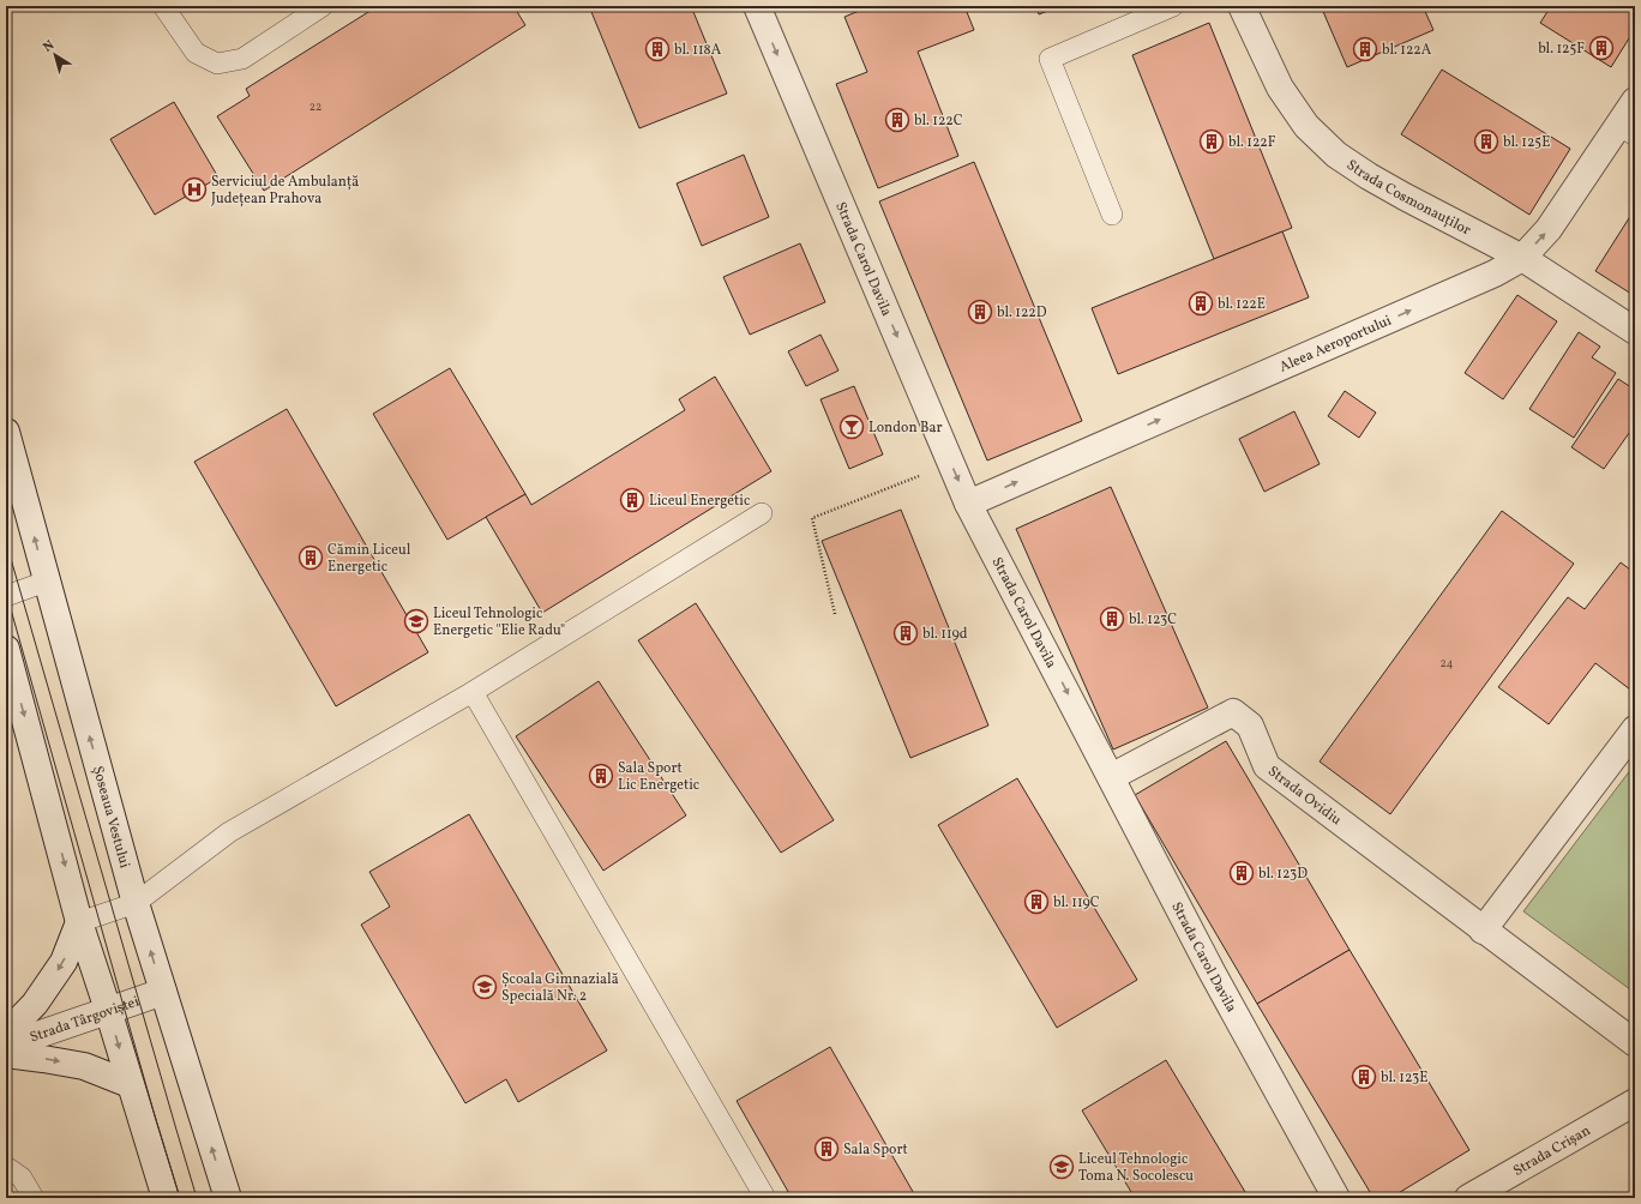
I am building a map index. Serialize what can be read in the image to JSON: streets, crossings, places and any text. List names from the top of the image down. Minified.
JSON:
{"streets":{"street":["Strada Cosmonauților","Strada Carol Davila","Aleea Aeroportului","Strada Ovidiu","Șoseaua Vestului","Strada Târgoviștei","Strada Crișan"]},"crossings":[["Strada Cosmonauților","Aleea Aeroportului"],["Strada Carol Davila","Aleea Aeroportului"],["Strada Carol Davila","Strada Ovidiu"],["Șoseaua Vestului","Strada Târgoviștei"]],"one_way":["Strada Carol Davila","Aleea Aeroportului"],"places":{"building":["bl. 125F","bl. 118A","bl. 122A","bl. 122C","bl. 122F","bl. 125E","bl. 122E","bl. 122D","Liceul Energetic","Cămin Liceul Energetic","bl. 123C","bl. 119d","Sala Sport Lic Energetic","bl. 123D","bl. 119C","bl. 123E","Sala Sport"],"hospital":["Serviciul de Ambulanță Județean Prahova"],"bar":["London Bar"],"school or university":["Liceul Tehnologic Energetic \"Elie Radu\"","Școala Gimnazială Specială Nr. 2","Liceul Tehnologic Toma N. Socolescu"]},"house_numbers":["22","24"],"north":"top left"}
